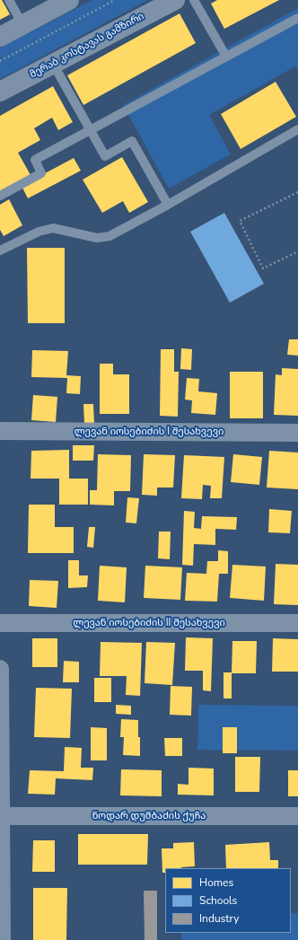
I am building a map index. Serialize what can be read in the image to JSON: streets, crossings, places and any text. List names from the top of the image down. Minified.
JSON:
{"streets":{"street":["მერაბ კოსტავას გამზირი","ლევან იოსებიძის I შესახვევი","ლევან იოსებიძის II შესახვევი","ნოდარ დუმბაძის ქუჩა"]},"legend":["Homes","Schools","Industry"]}
